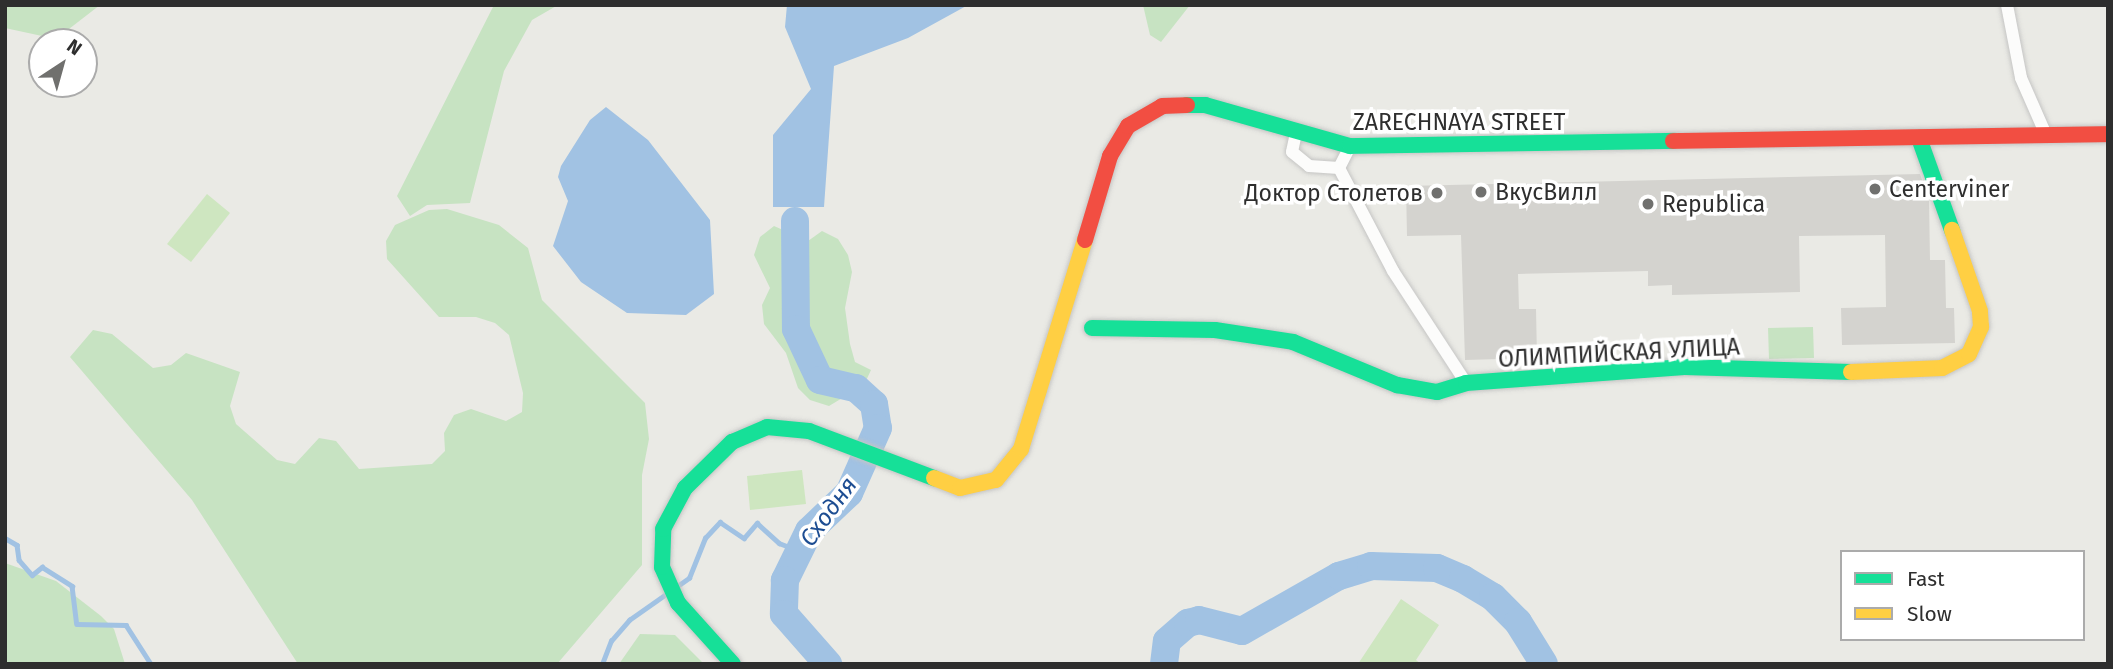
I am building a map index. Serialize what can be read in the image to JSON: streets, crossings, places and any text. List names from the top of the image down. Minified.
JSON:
{"streets":{"main road":["ZARECHNAYA STREET","ОЛИМПИЙСКАЯ УЛИЦА"]},"crossings":[["ZARECHNAYA STREET","ОЛИМПИЙСКАЯ УЛИЦА"]],"water":["Сходня"],"places":["Centerviner","ВкусВилл","Доктор Столетов","Republica"],"legend":["Fast","Slow"],"north":"top right"}
